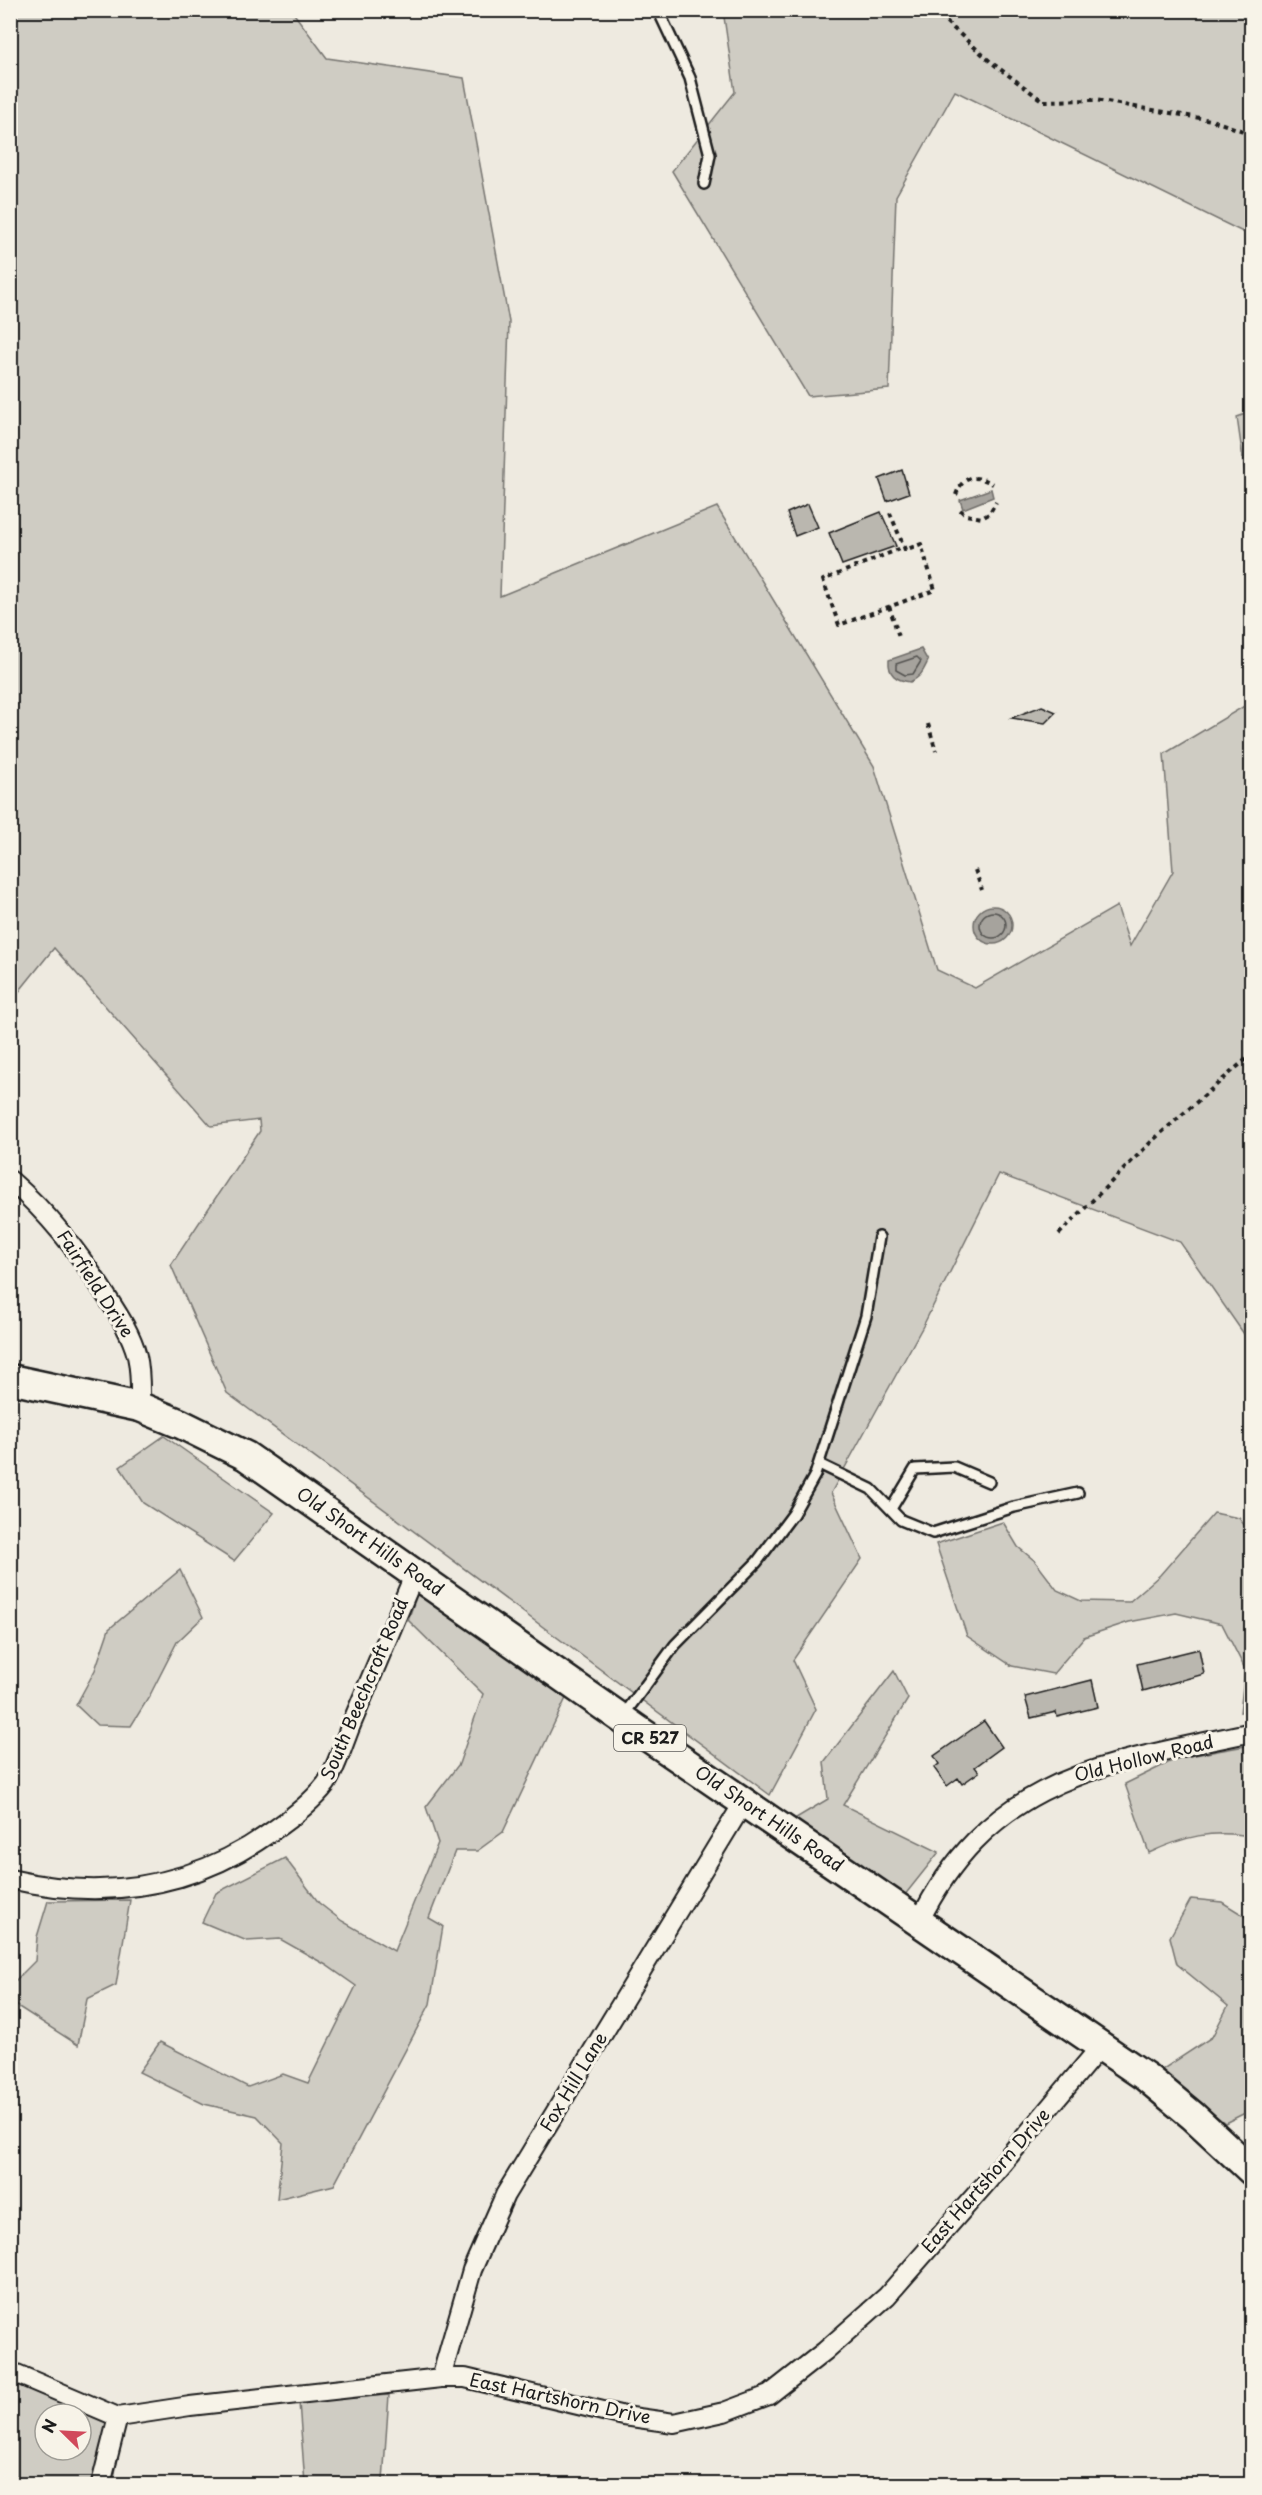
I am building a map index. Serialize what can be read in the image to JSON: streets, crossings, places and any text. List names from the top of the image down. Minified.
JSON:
{"streets":{"main road":["Old Short Hills Road","CR 527"],"street":["Fairfield Drive","South Beechcroft Road","Old Hollow Road","Fox Hill Lane","East Hartshorn Drive"]},"crossings":[["Fairfield Drive","Old Short Hills Road"],["Old Short Hills Road","South Beechcroft Road"],["Old Short Hills Road","Old Hollow Road"],["Old Short Hills Road","Fox Hill Lane"],["Old Short Hills Road","East Hartshorn Drive"],["Fox Hill Lane","East Hartshorn Drive"]],"north":"top left"}
